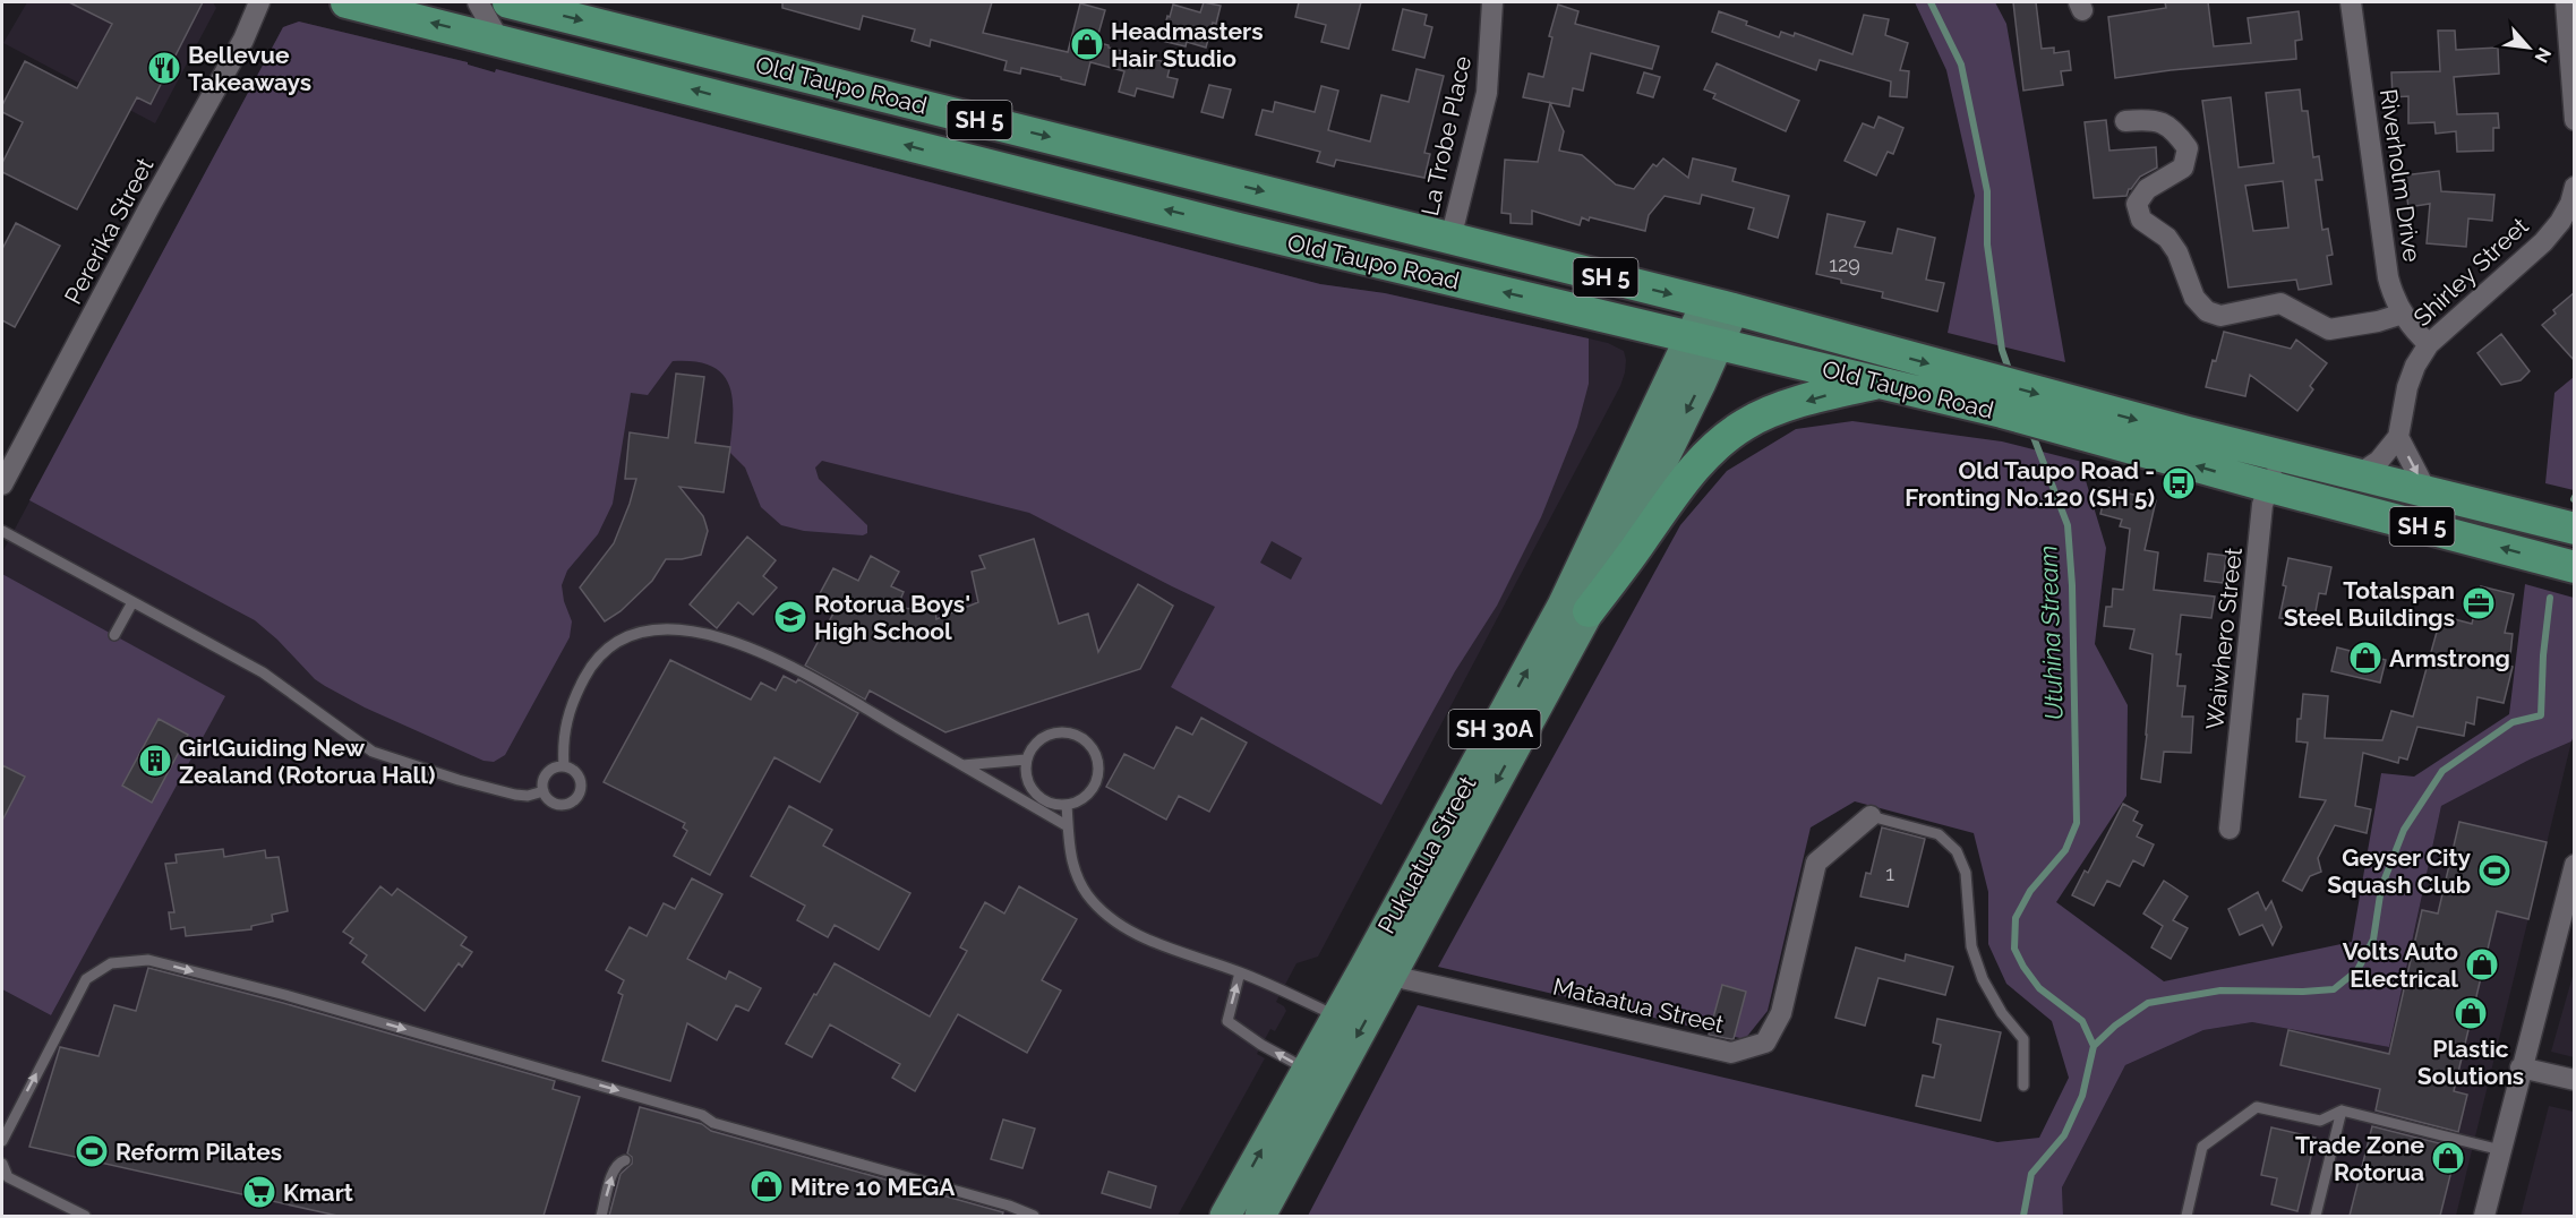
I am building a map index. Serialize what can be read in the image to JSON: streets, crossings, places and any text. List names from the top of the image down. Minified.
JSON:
{"streets":{"highway":["Old Taupo Road","SH 5"],"main road":["SH 30A","Pukuatua Street"],"street":["La Trobe Place","Riverholm Drive","Pererika Street","Shirley Street","Waiwhero Street","Mataatua Street"]},"crossings":[["Old Taupo Road","La Trobe Place"],["Old Taupo Road","Waiwhero Street"],["Old Taupo Road","Pukuatua Street"],["Riverholm Drive","Shirley Street"],["Pukuatua Street","Mataatua Street"]],"water":["Utuhina Stream"],"places":{"shop":["Headmasters Hair Studio","Armstrong","Volts Auto Electrical","Plastic Solutions","Trade Zone Rotorua","Mitre 10 MEGA"],"restaurant":["Bellevue Takeaways"],"bus stop":["Old Taupo Road - Fronting No.120 (SH 5)"],"office":["Totalspan Steel Buildings"],"school or university":["Rotorua Boys' High School"],"building":["GirlGuiding New Zealand (Rotorua Hall)"],"sports":["Geyser City Squash Club","Reform Pilates"],"supermarket":["Kmart"]},"house_numbers":["129","1"],"north":"bottom right"}
